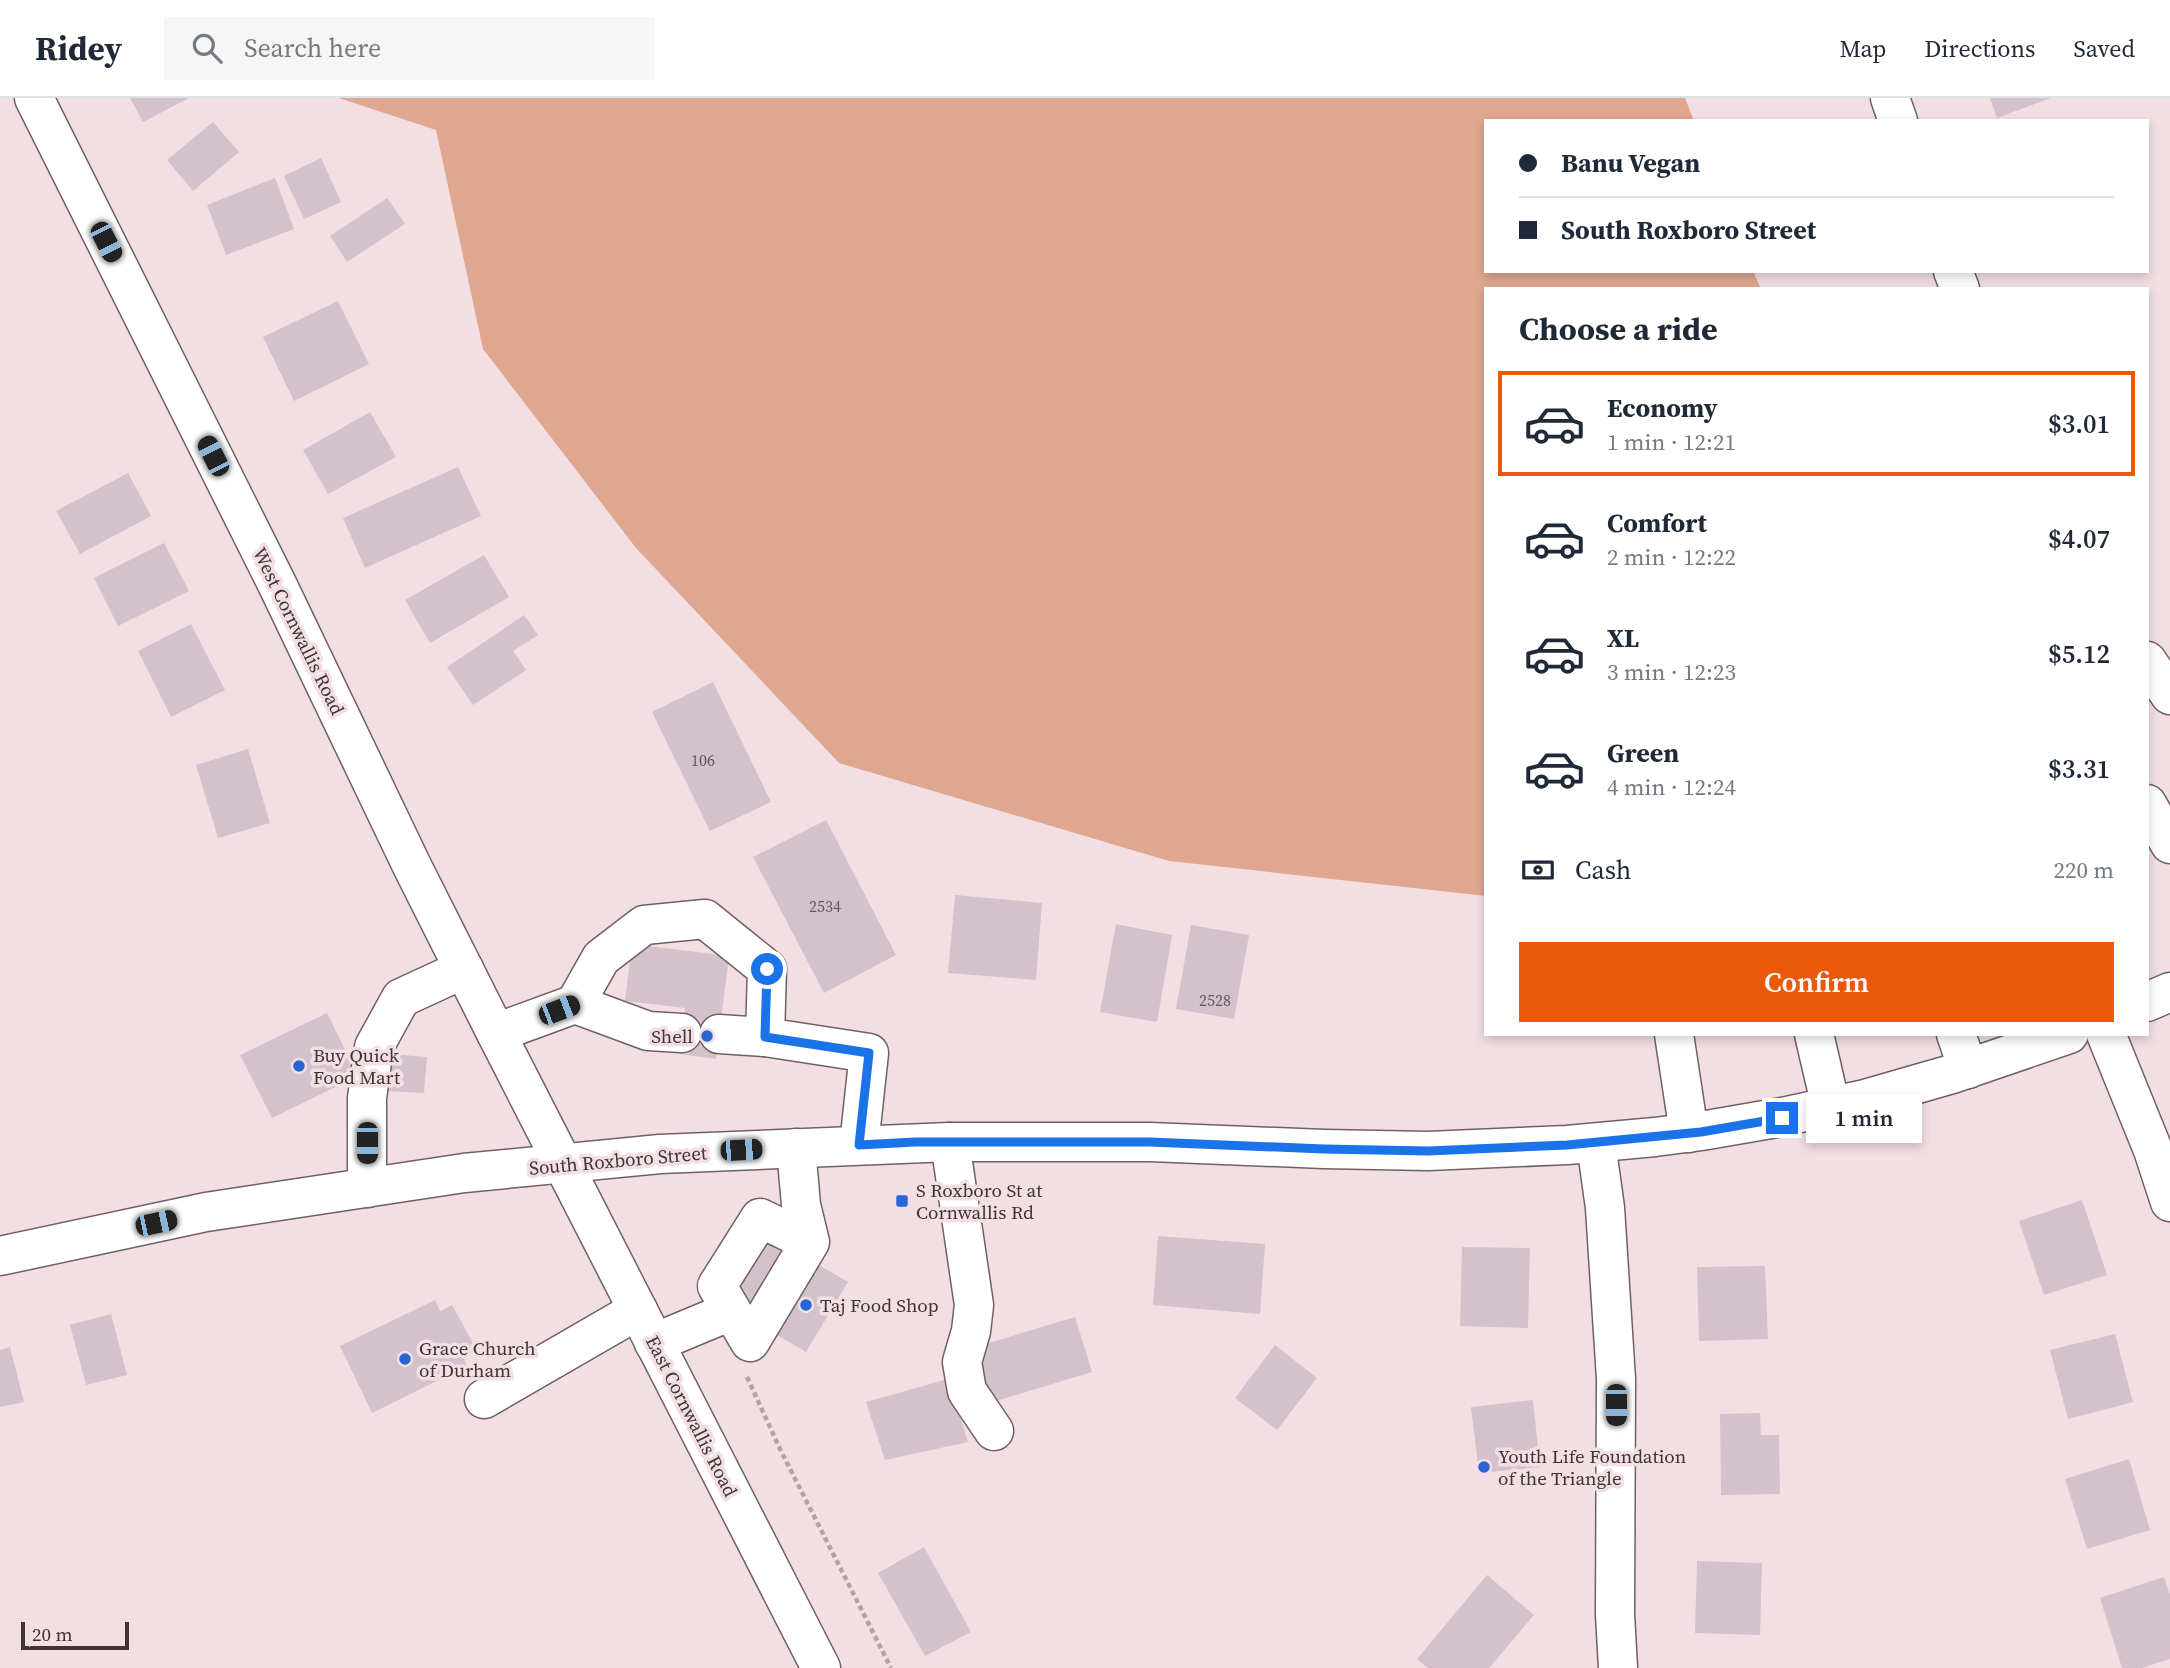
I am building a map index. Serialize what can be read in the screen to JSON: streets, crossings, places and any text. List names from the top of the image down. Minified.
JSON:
{"streets":{"street":["West Cornwallis Road","South Roxboro Street","East Cornwallis Road"]},"crossings":[["West Cornwallis Road","South Roxboro Street"],["West Cornwallis Road","East Cornwallis Road"],["South Roxboro Street","East Cornwallis Road"]],"places":{"other":["Shell","Buy Quick Food Mart","Taj Food Shop","Grace Church of Durham","Youth Life Foundation of the Triangle"],"transit":["S Roxboro St at Cornwallis Rd"]},"house_numbers":["106","2534","2528"],"scale_bar":"20 m","page":{"header":"Ridey","search":"Search here","nav":["Map","Directions","Saved"],"banner":["Banu Vegan","South Roxboro Street"],"heading":"Choose a ride","list":[{"name":"Economy","note":"1 min · 12:21","value":"$3.01"},{"name":"Comfort","note":"2 min · 12:22","value":"$4.07"},{"name":"XL","note":"3 min · 12:23","value":"$5.12"},{"name":"Green","note":"4 min · 12:24","value":"$3.31"}],"pay":["Cash","220 m"],"buttons":"Confirm","bubble":"1 min","scale":"20 m"}}
